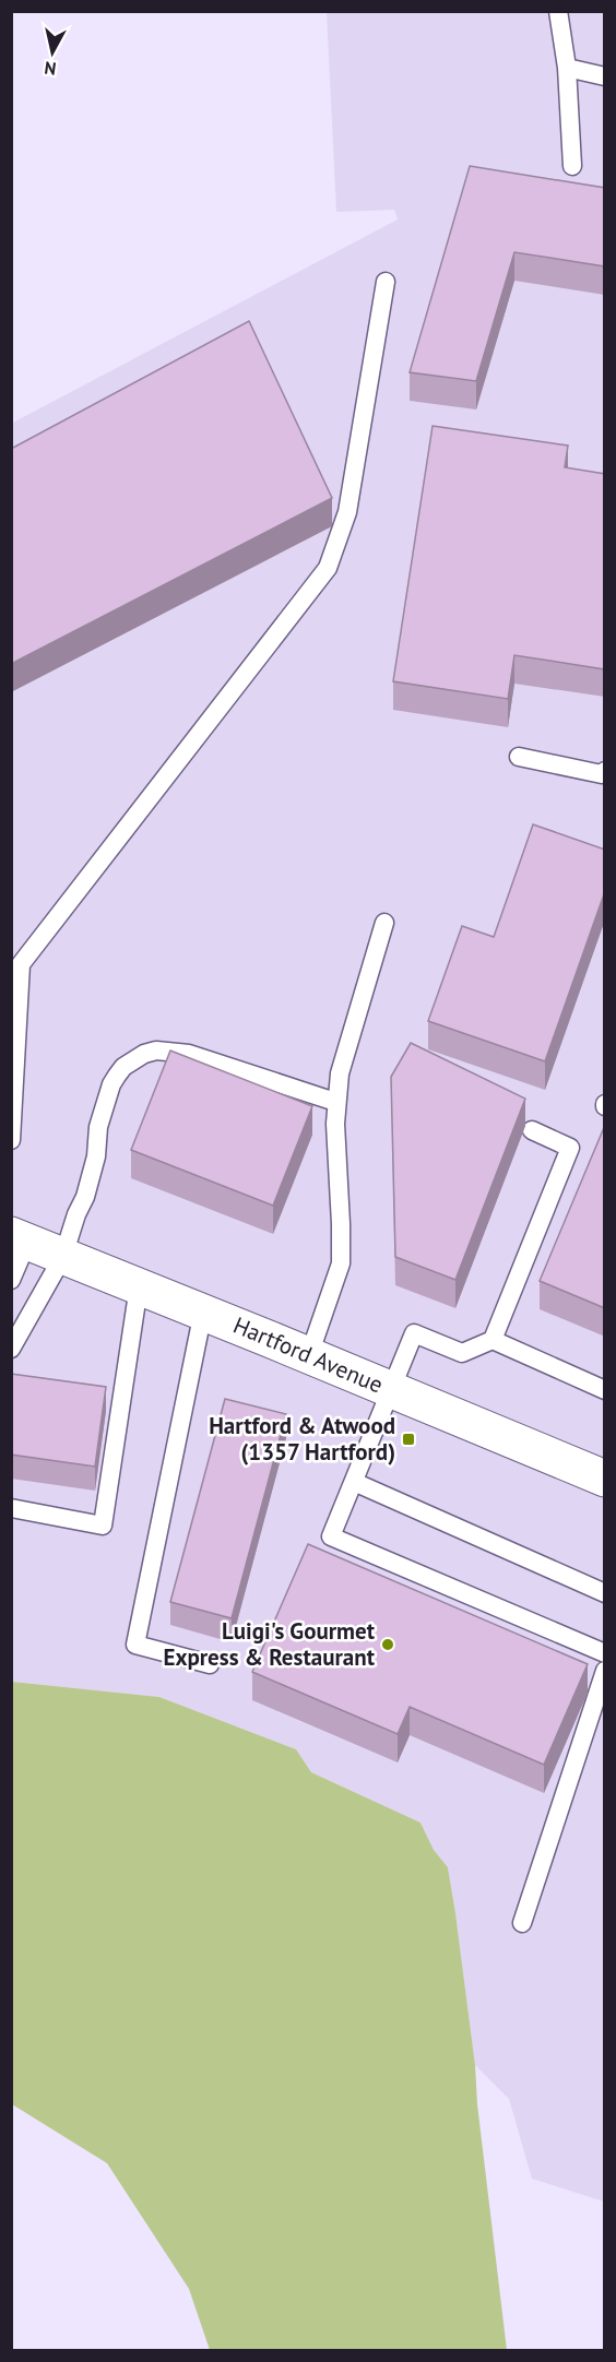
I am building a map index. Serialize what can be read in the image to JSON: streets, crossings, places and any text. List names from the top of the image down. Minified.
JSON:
{"streets":{"main road":["Hartford Avenue"]},"places":{"transit":["Hartford & Atwood (1357 Hartford)"],"other":["Luigi's Gourmet Express & Restaurant"]},"north":"bottom"}
